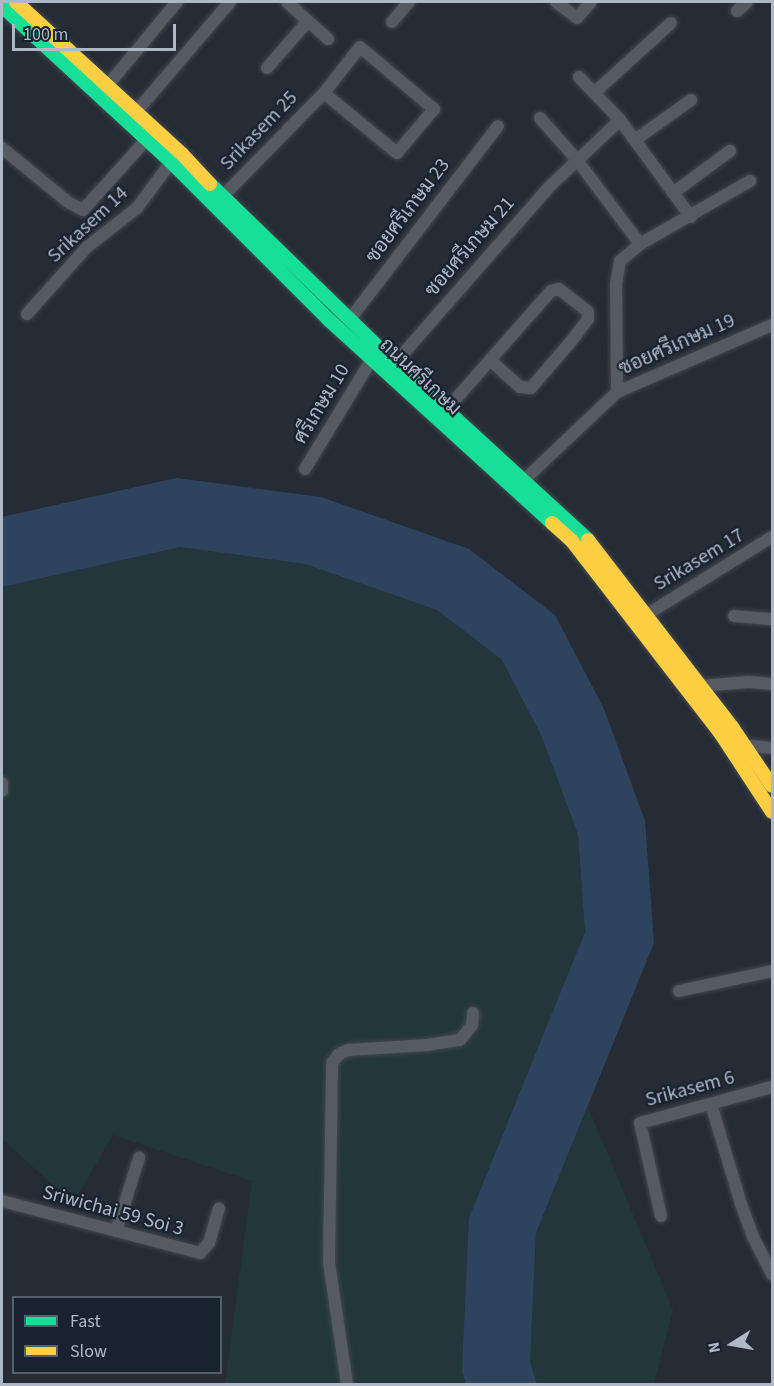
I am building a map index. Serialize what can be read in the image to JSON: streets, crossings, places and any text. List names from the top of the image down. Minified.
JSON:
{"streets":{"main road":["ถนนศรีเกษม"],"street":["Srikasem 25","ซอยศรีเกษม 23","Srikasem 14","ซอยศรีเกษม 21","ซอยศรีเกษม 19","ศรีเกษม 10","Srikasem 17","Srikasem 6","Sriwichai 59 Soi 3"]},"crossings":[["Srikasem 25","ถนนศรีเกษม"],["ซอยศรีเกษม 23","ถนนศรีเกษม"],["Srikasem 14","ถนนศรีเกษม"],["ซอยศรีเกษม 21","ถนนศรีเกษม"],["ซอยศรีเกษม 19","ถนนศรีเกษม"],["ถนนศรีเกษม","ศรีเกษม 10"],["ถนนศรีเกษม","Srikasem 17"]],"legend":["Fast","Slow"],"scale_bar":"100 m","north":"left"}
